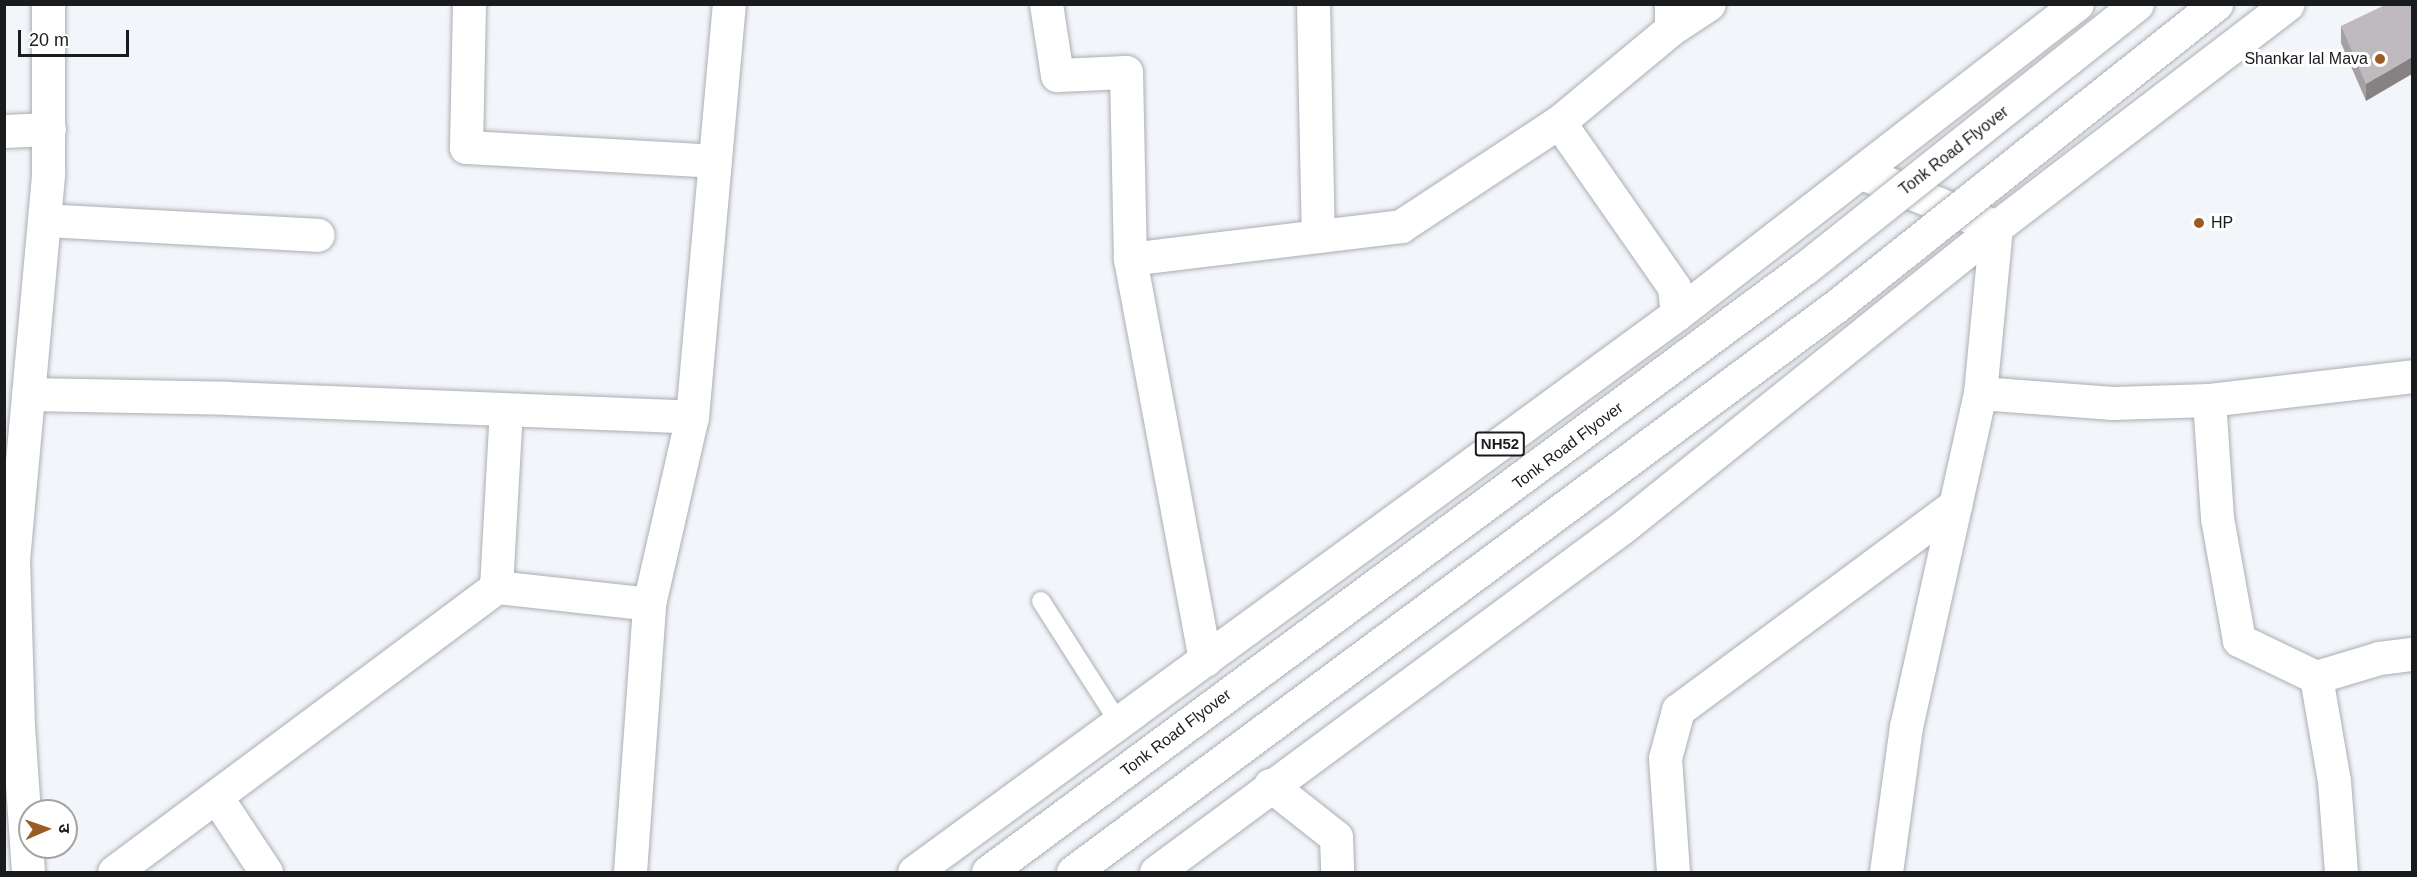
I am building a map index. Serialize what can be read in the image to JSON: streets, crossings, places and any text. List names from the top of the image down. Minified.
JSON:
{"streets":{"main road":["Tonk Road Flyover","NH52"]},"places":["Shankar lal Mava","HP"],"scale_bar":"20 m","north":"right"}
